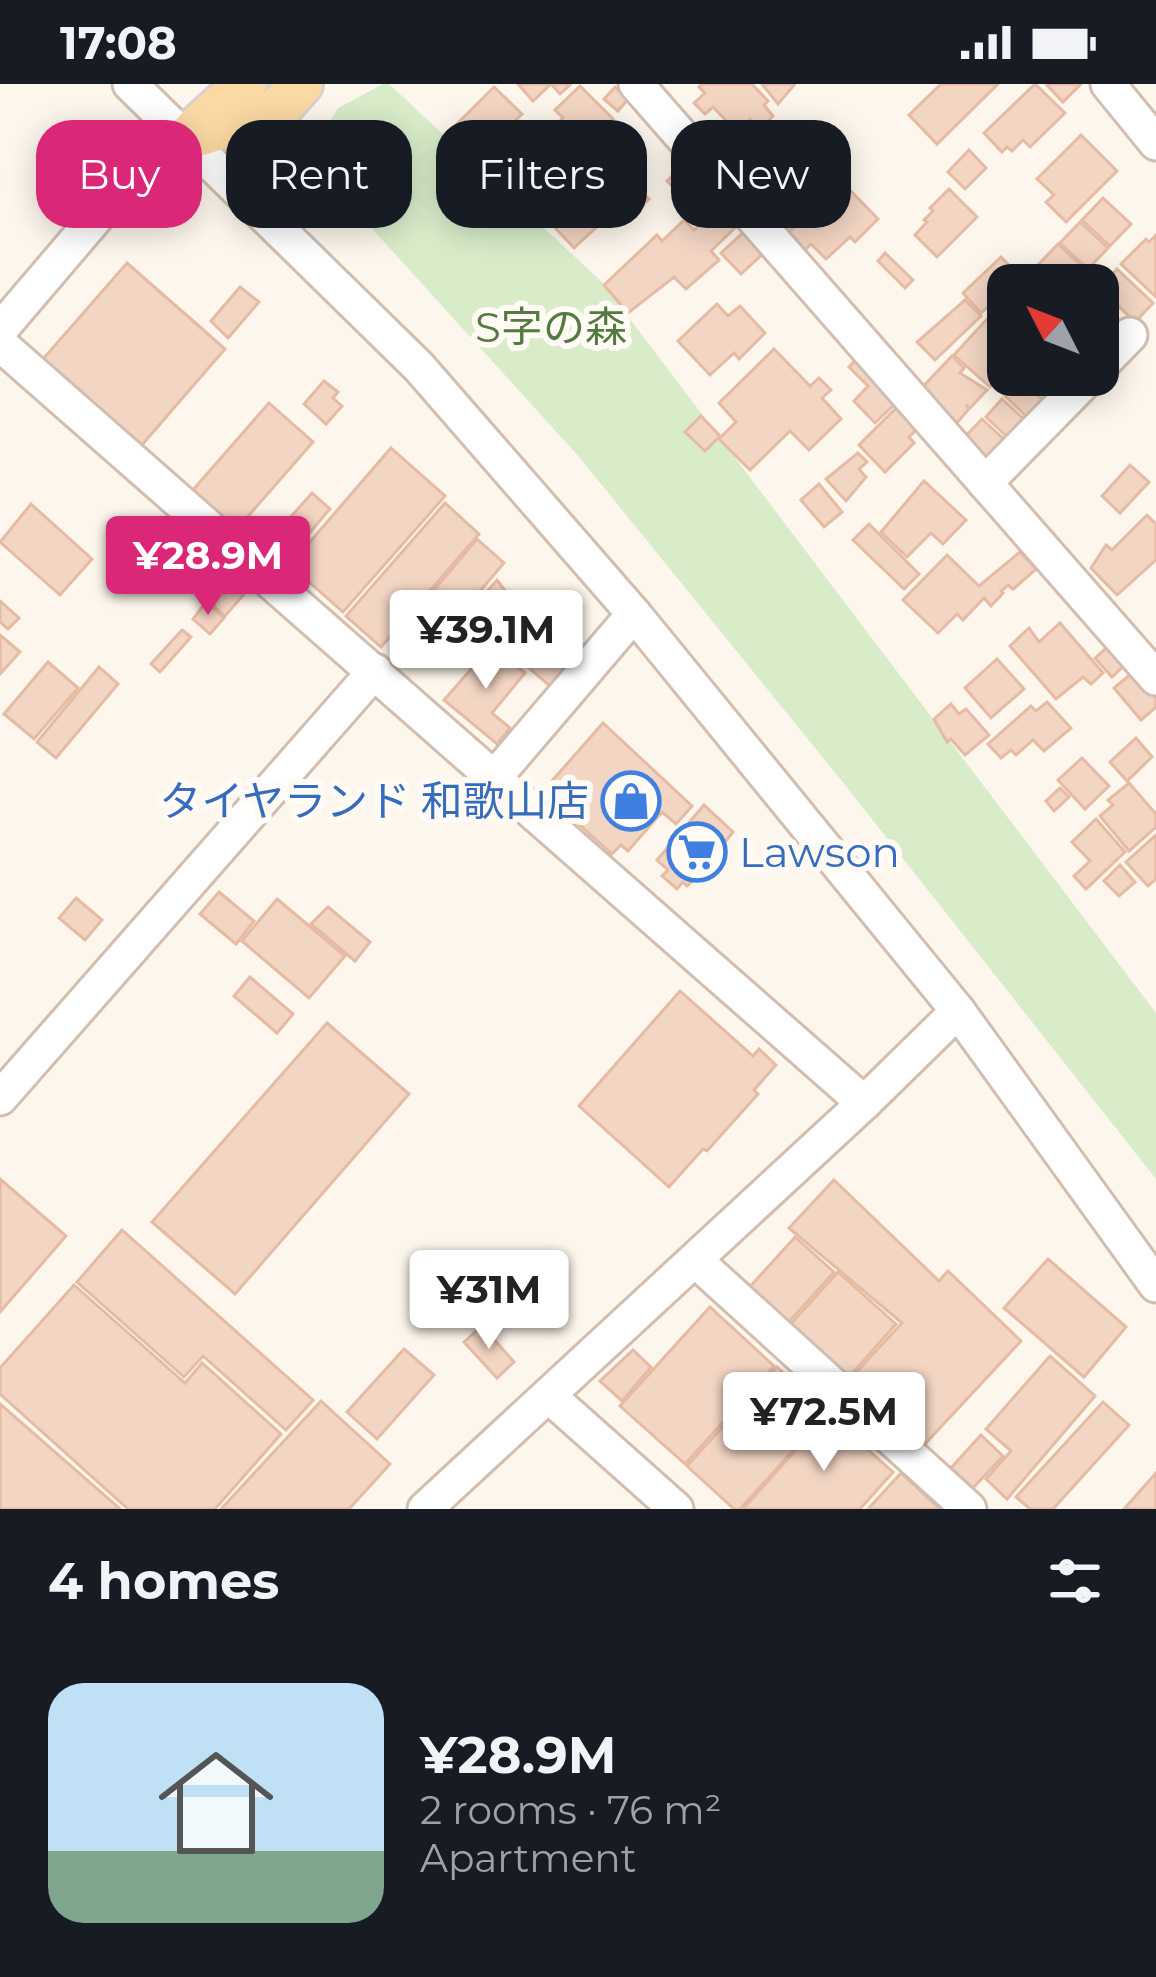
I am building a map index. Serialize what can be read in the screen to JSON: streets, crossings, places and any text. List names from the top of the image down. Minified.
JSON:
{"parks":["S字の森"],"places":{"shop":["タイヤランド 和歌山店"],"supermarket":["Lawson"]},"north":"top left","page":{"status":"17:08","chip":["Buy","Rent","Filters","New"],"price":["¥28.9M","¥39.1M","¥31M","¥72.5M"],"heading":"4 homes","list":[{"name":"¥28.9M","note":"2 rooms · 76 m² · Apartment"}]}}
